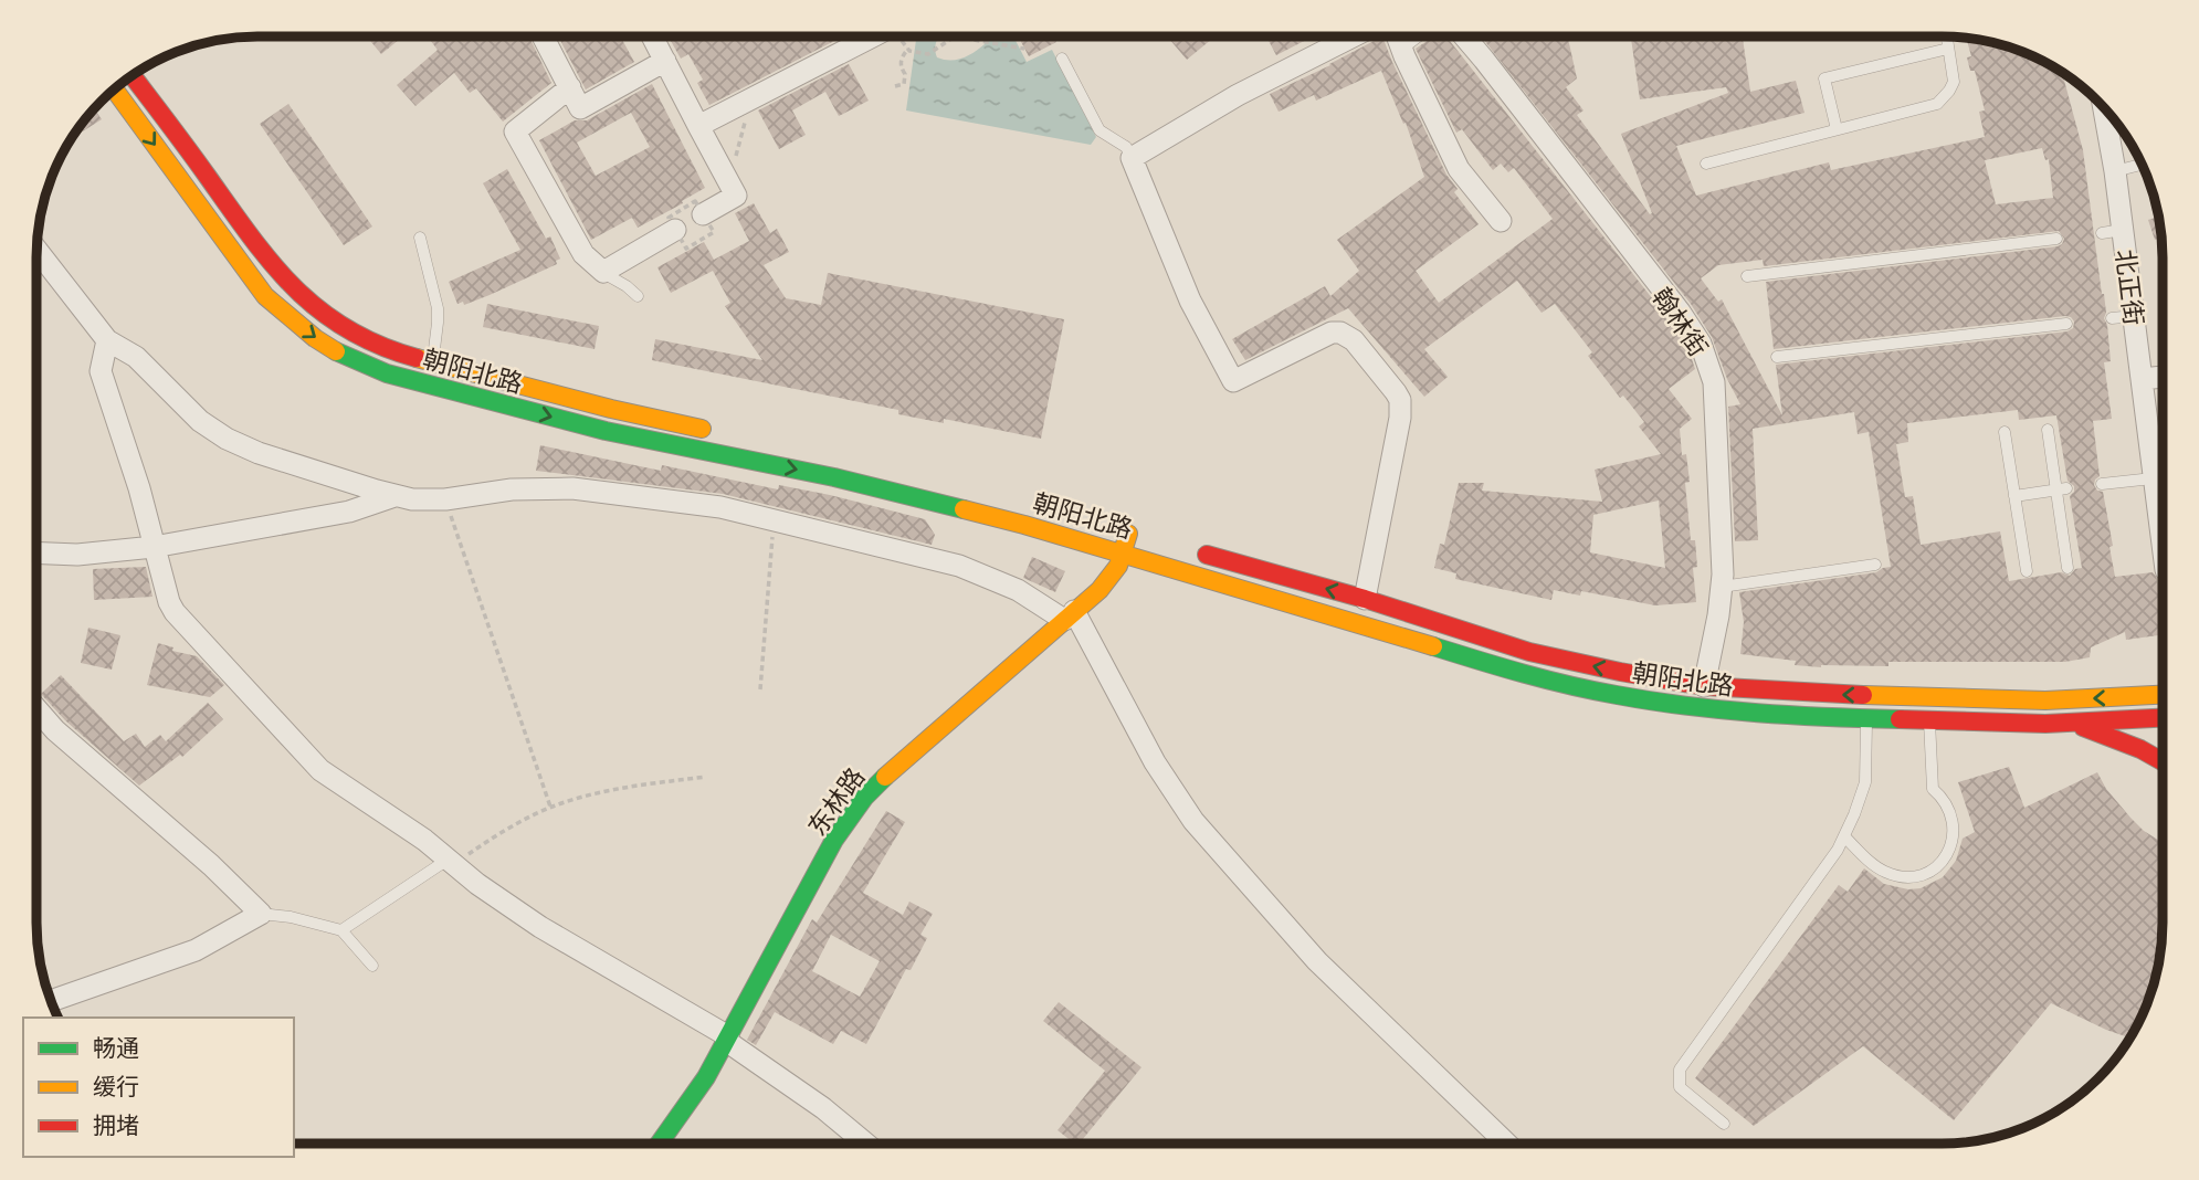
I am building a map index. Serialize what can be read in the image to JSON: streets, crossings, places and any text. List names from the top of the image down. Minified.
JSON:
{"streets":{"main road":["朝阳北路","东林路"],"street":["北正街","翰林街"]},"crossings":[["翰林街","朝阳北路"],["朝阳北路","东林路"]],"legend":["畅通","缓行","拥堵"]}
